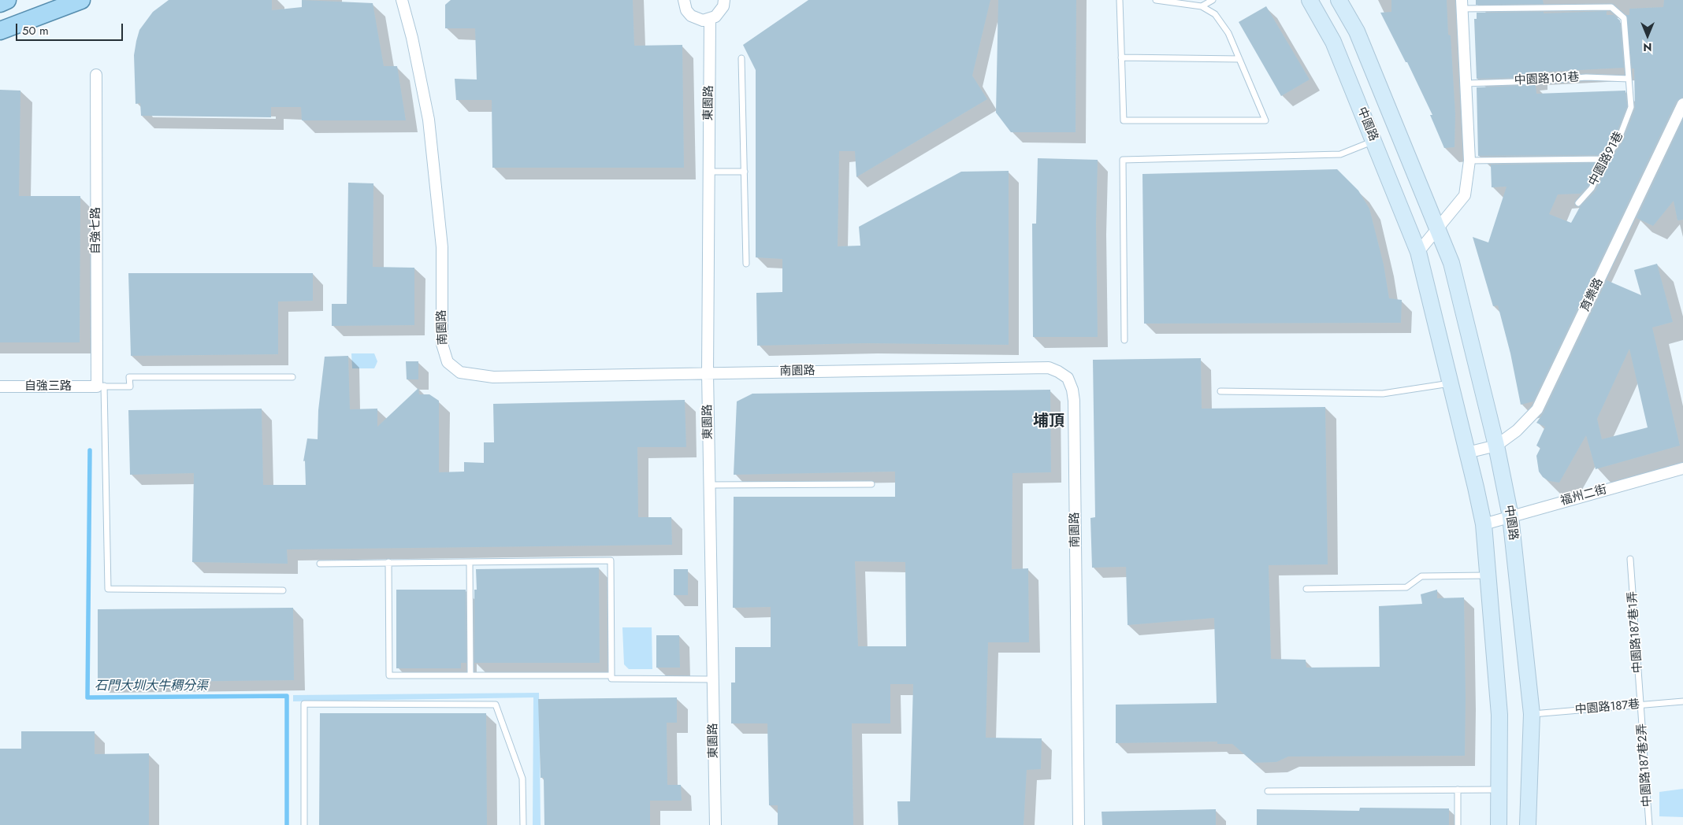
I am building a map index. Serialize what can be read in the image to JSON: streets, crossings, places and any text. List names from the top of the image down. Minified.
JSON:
{"streets":{"main road":["中園路"],"street":["東園路","自強七路","育樂路","南園路","自強三路","福州二街"],"lane":["中園路101巷","中園路91巷","中園路187巷1弄","中園路187巷","中園路187巷2弄"]},"crossings":[["中園路101巷","中園路91巷"],["東園路","南園路"],["中園路","育樂路"],["中園路","福州二街"],["中園路","中園路187巷"],["自強七路","自強三路"],["中園路187巷1弄","中園路187巷"],["中園路187巷1弄","中園路187巷2弄"],["中園路187巷","中園路187巷2弄"]],"districts":["埔頂"],"water":["石門大圳大牛稠分渠"],"scale_bar":"50 m","north":"bottom"}
